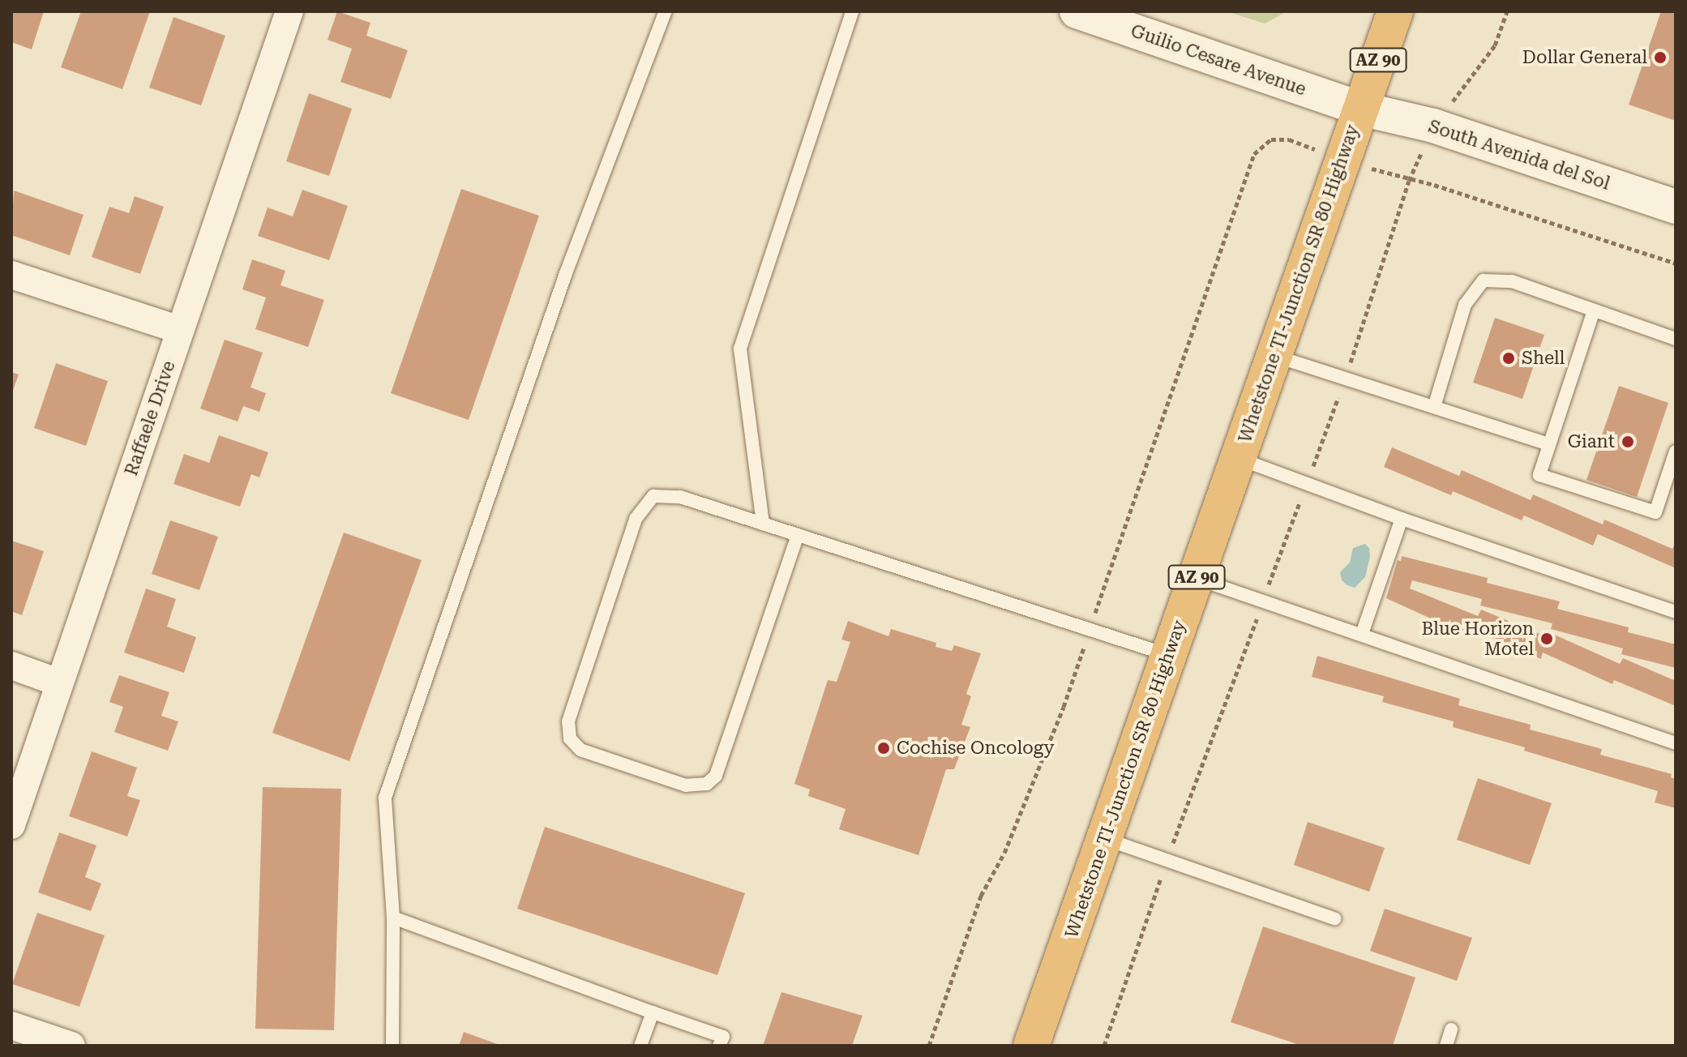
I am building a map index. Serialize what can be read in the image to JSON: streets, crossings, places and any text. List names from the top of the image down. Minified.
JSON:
{"streets":{"highway":["AZ 90","Whetstone TI-Junction SR 80 Highway"],"street":["Guilio Cesare Avenue","South Avenida del Sol","Raffaele Drive"]},"crossings":[["Guilio Cesare Avenue","AZ 90"],["Guilio Cesare Avenue","South Avenida del Sol"],["Guilio Cesare Avenue","Whetstone TI-Junction SR 80 Highway"],["AZ 90","South Avenida del Sol"],["AZ 90","Whetstone TI-Junction SR 80 Highway"],["South Avenida del Sol","Whetstone TI-Junction SR 80 Highway"]],"places":["Dollar General","Shell","Giant","Blue Horizon Motel","Cochise Oncology"]}
